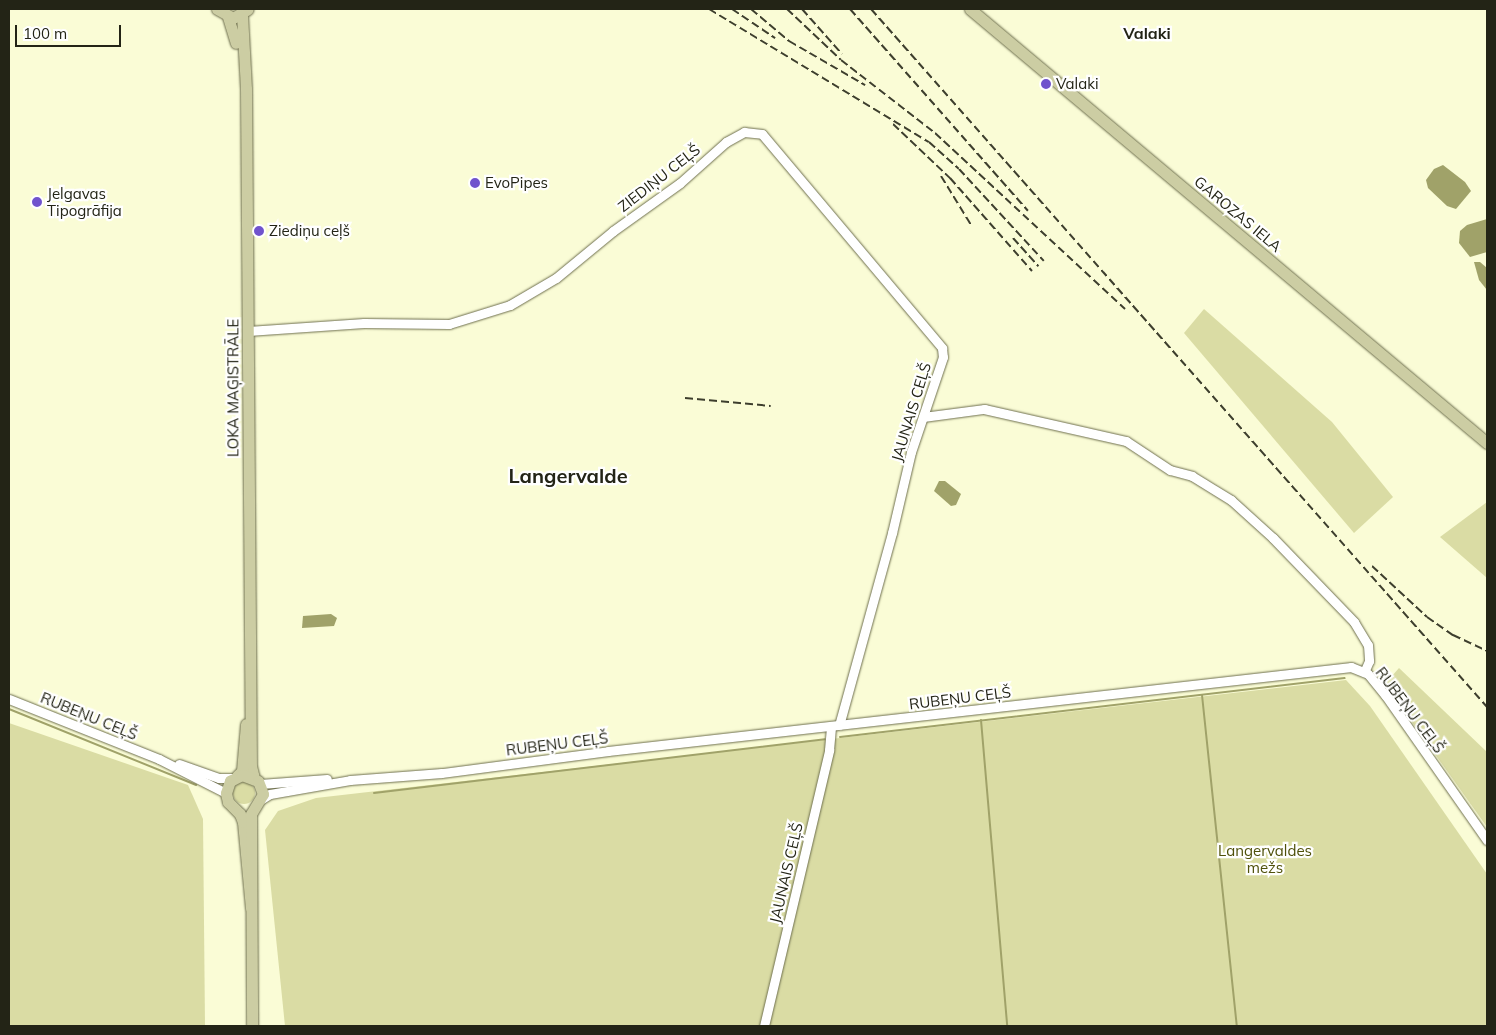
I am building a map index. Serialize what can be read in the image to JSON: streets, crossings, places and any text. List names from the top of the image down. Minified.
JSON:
{"streets":{"main road":["GAROZAS IELA","LOKA MAĢISTRĀLE"],"street":["ZIEDIŅU CEĻŠ","JAUNAIS CEĻŠ","RUBEŅU CEĻŠ"]},"crossings":[["ZIEDIŅU CEĻŠ","LOKA MAĢISTRĀLE"],["ZIEDIŅU CEĻŠ","JAUNAIS CEĻŠ"],["LOKA MAĢISTRĀLE","RUBEŅU CEĻŠ"],["JAUNAIS CEĻŠ","RUBEŅU CEĻŠ"]],"districts":["Valaki","Langervalde"],"parks":["Langervaldes mežs"],"places":["Valaki","EvoPipes","Jelgavas Tipogrāfija","Ziediņu ceļš"],"scale_bar":"100 m"}
